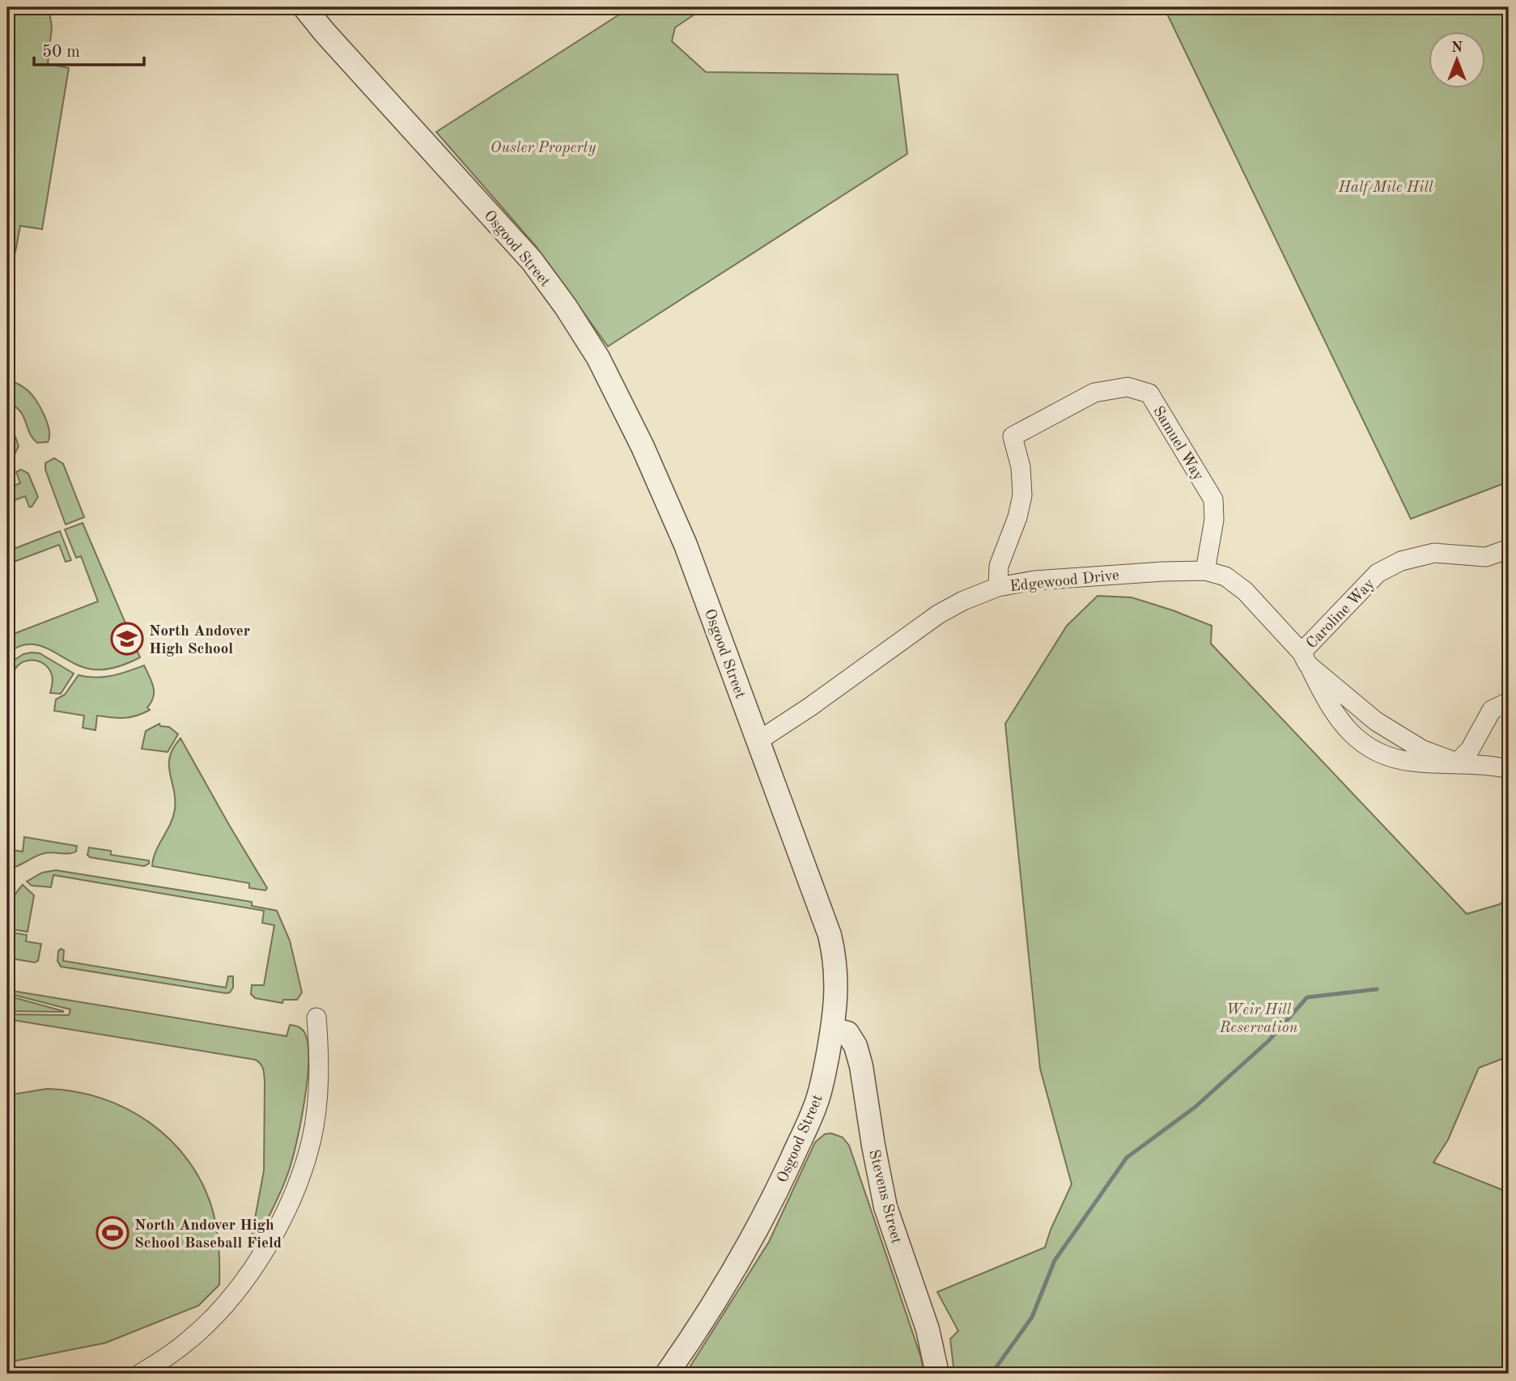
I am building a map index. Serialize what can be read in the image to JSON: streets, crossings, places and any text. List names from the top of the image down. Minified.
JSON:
{"streets":{"street":["Osgood Street","Samuel Way","Edgewood Drive","Caroline Way","Stevens Street"]},"crossings":[["Osgood Street","Edgewood Drive"],["Osgood Street","Stevens Street"],["Samuel Way","Edgewood Drive"],["Edgewood Drive","Caroline Way"]],"parks":["Ousler Property","Half Mile Hill","Weir Hill Reservation"],"places":{"school or university":["North Andover High School"],"sports":["North Andover High School Baseball Field"]},"scale_bar":"50 m","north":"top"}
